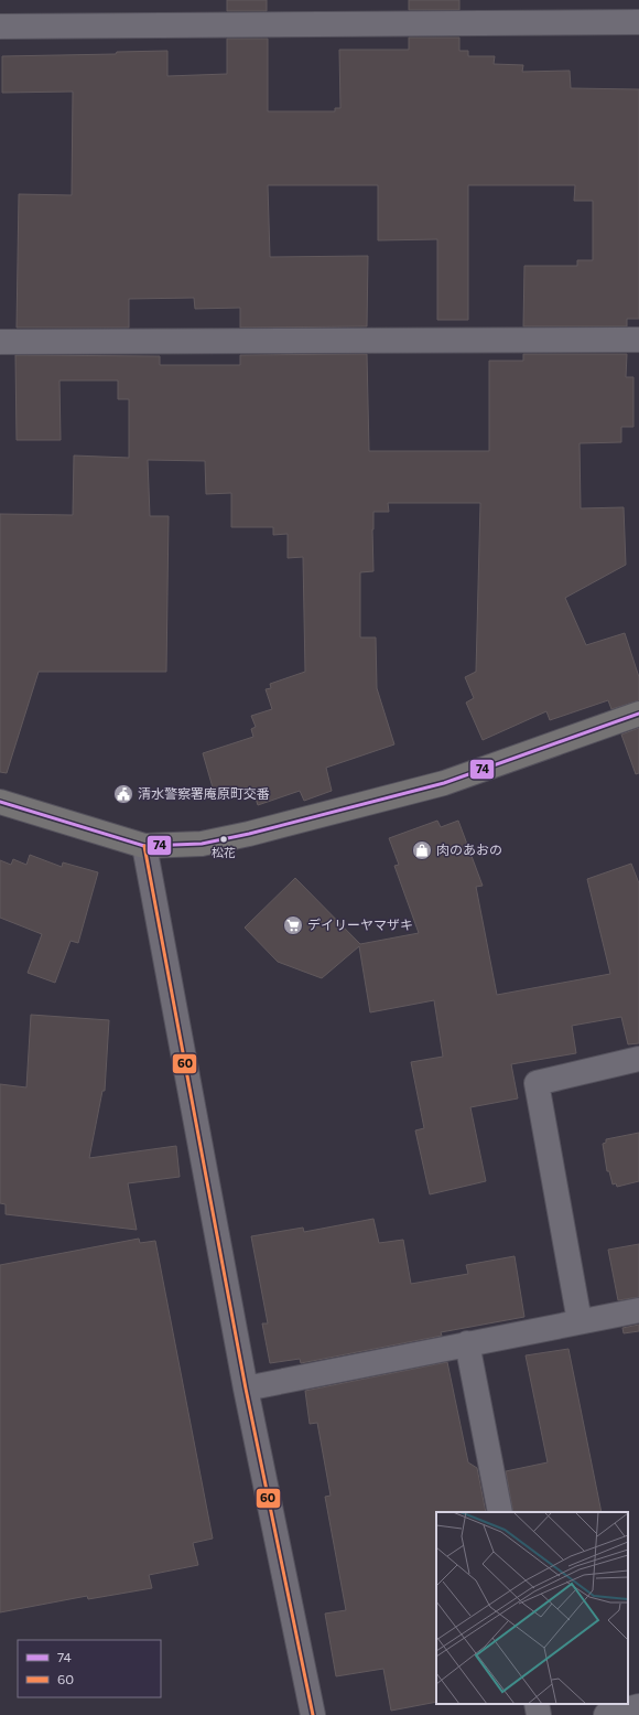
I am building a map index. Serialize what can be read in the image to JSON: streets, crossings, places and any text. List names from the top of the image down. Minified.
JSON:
{"places":{"public building":["清水警察署庵原町交番"],"other":["松花"],"shop":["肉のあおの"],"supermarket":["デイリーヤマザキ"]},"lines":["transit line 74","transit line 60"],"legend":["74","60"]}
